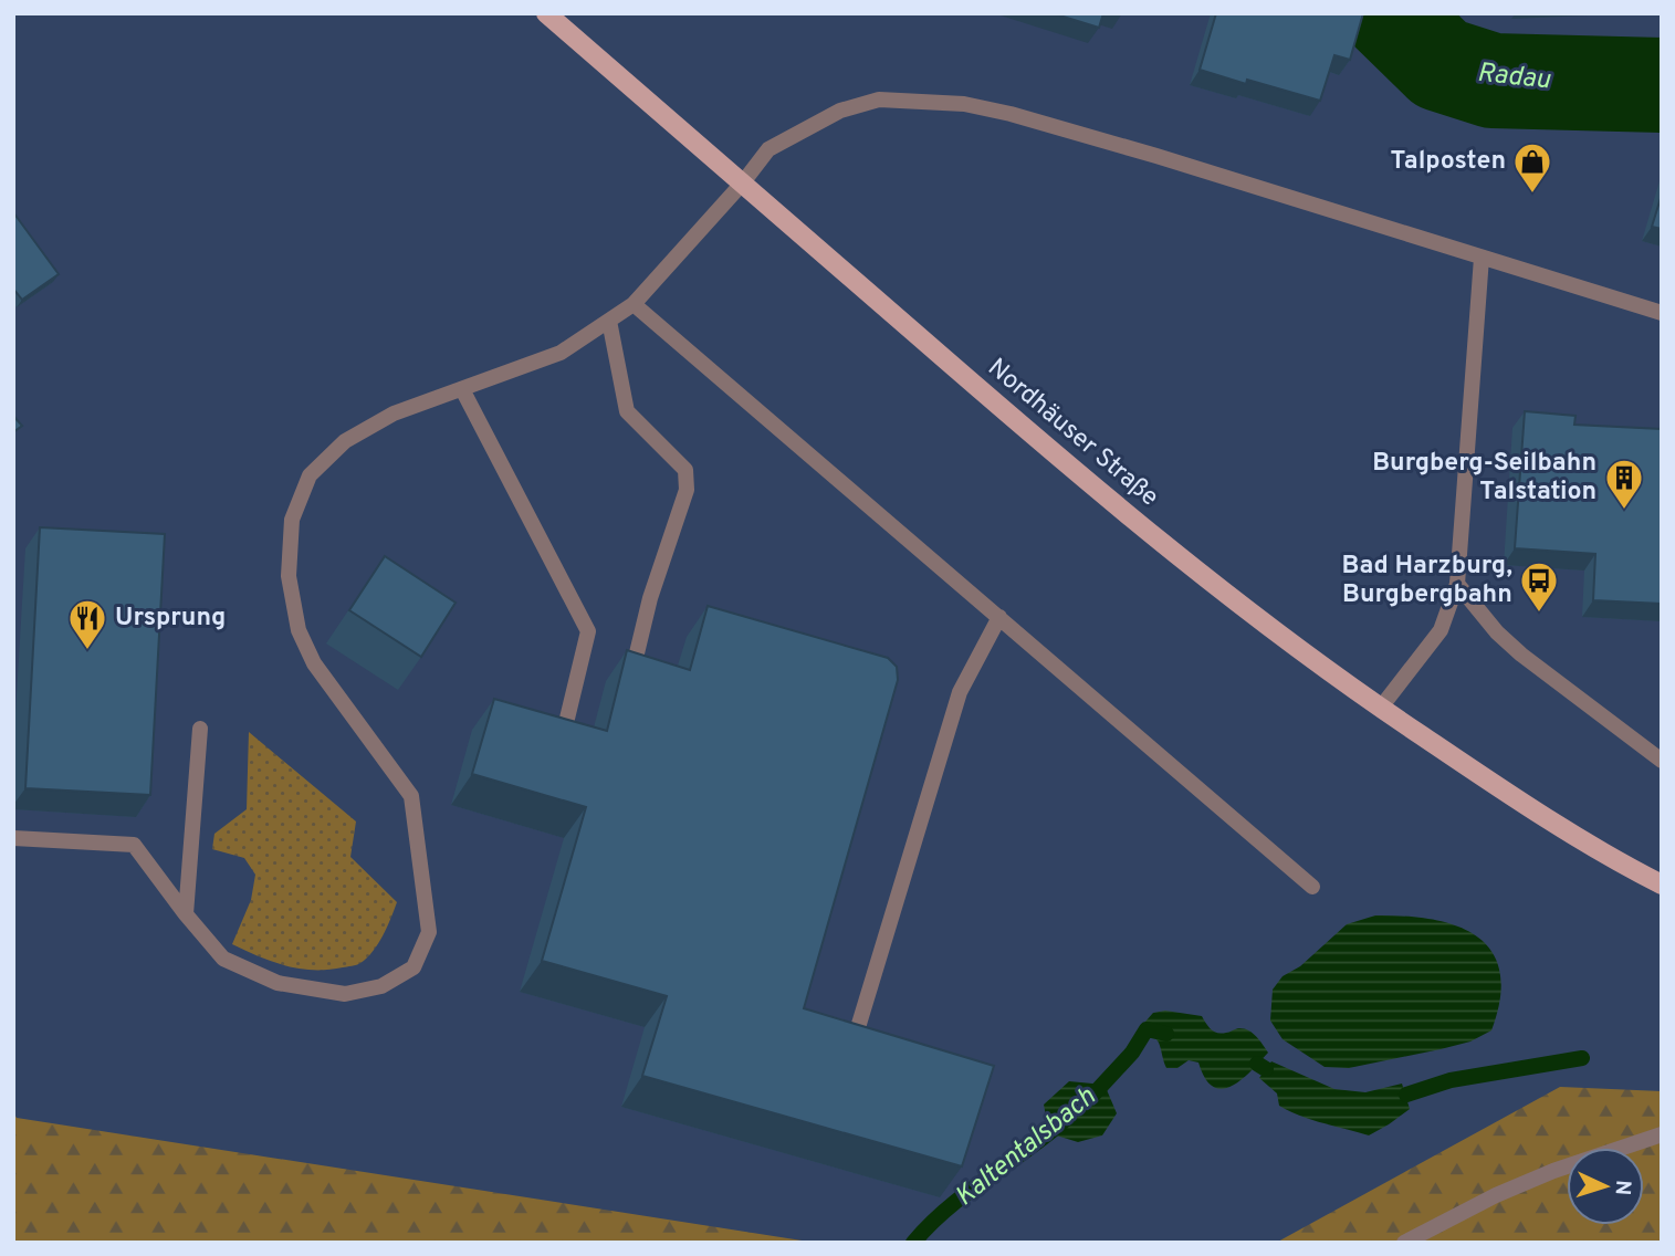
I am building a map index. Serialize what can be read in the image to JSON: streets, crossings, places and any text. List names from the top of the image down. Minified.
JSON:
{"streets":{"main road":["Nordhäuser Straße"]},"water":["Radau","Kaltentalsbach"],"places":{"shop":["Talposten"],"building":["Burgberg-Seilbahn Talstation"],"bus stop":["Bad Harzburg, Burgbergbahn"],"restaurant":["Ursprung"]},"north":"right"}
